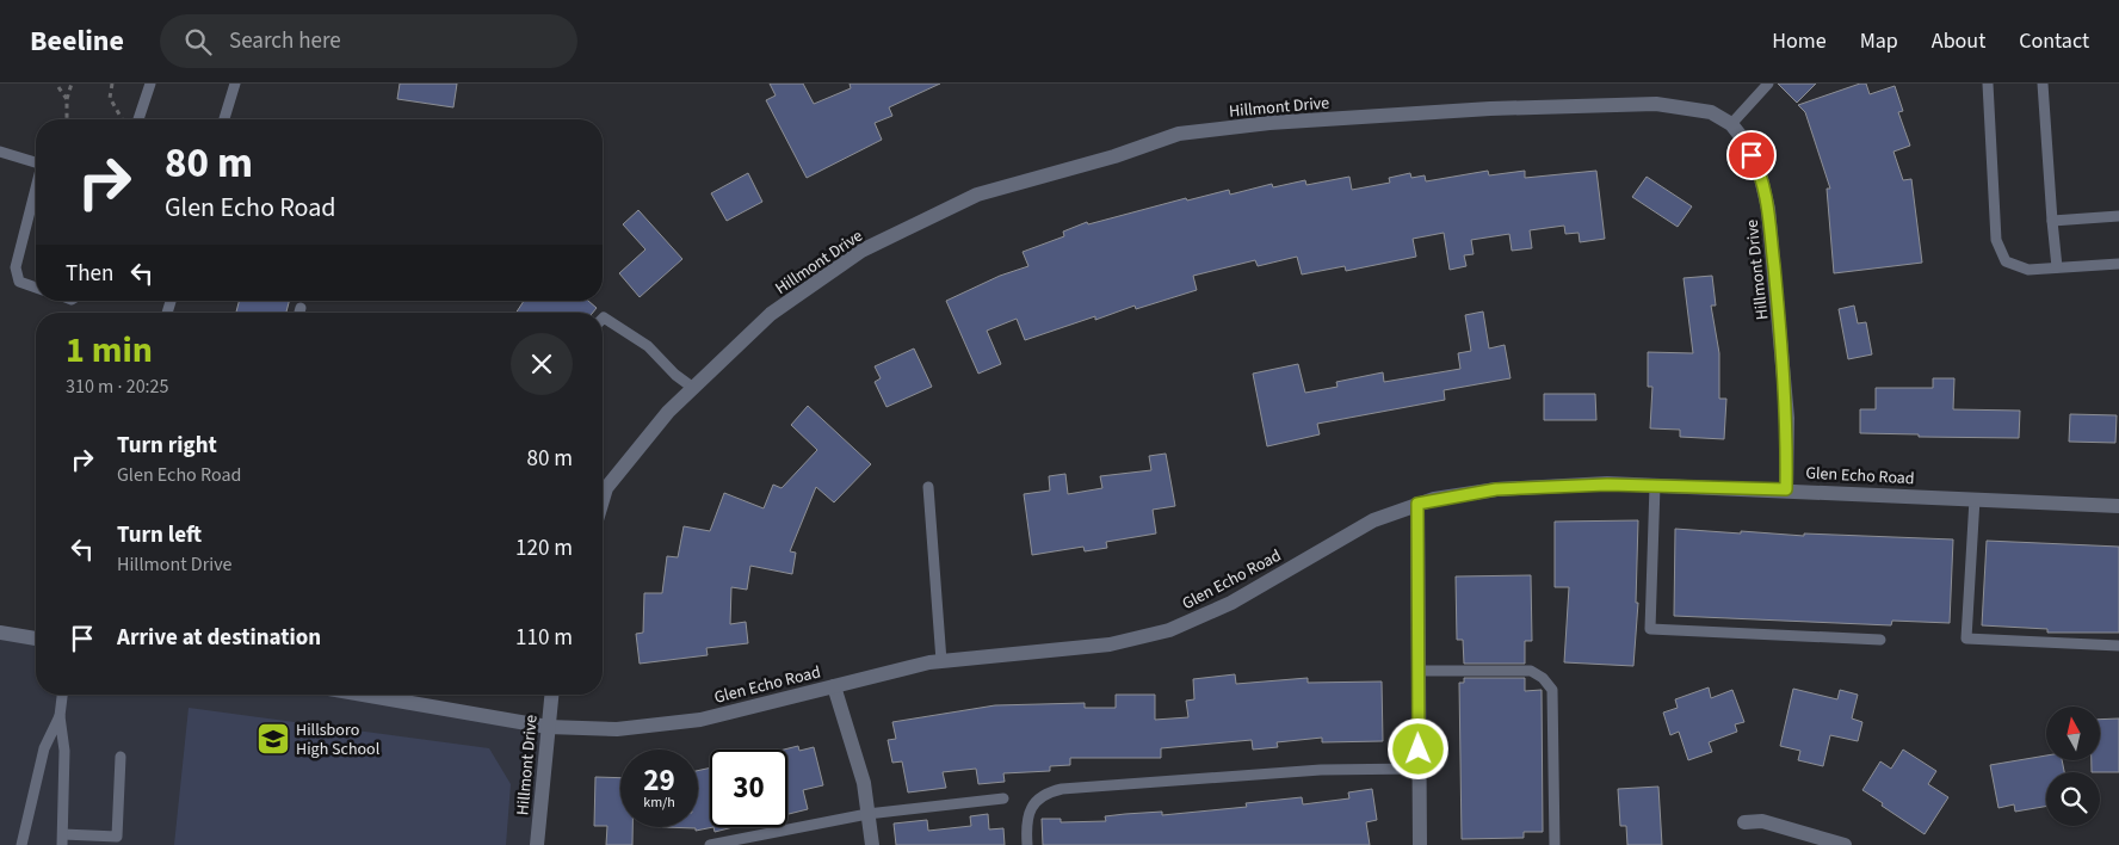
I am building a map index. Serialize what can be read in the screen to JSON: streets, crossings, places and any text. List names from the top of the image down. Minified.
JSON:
{"streets":{"street":["Hillmont Drive","Glen Echo Road"]},"crossings":[["Hillmont Drive","Glen Echo Road"]],"places":{"school or university":["Hillsboro High School"]},"north":"top","page":{"header":"Beeline","search":"Search here","nav":["Home","Map","About","Contact"],"turn":["80 m","Glen Echo Road"],"then":"Then","heading":["1 min","310 m · 20:25"],"list":[{"name":"Turn right","note":"Glen Echo Road","value":"80 m"},{"name":"Turn left","note":"Hillmont Drive","value":"120 m"},{"name":"Arrive at destination","value":"110 m"}],"speed":"29 km/h","limit":"30"}}
